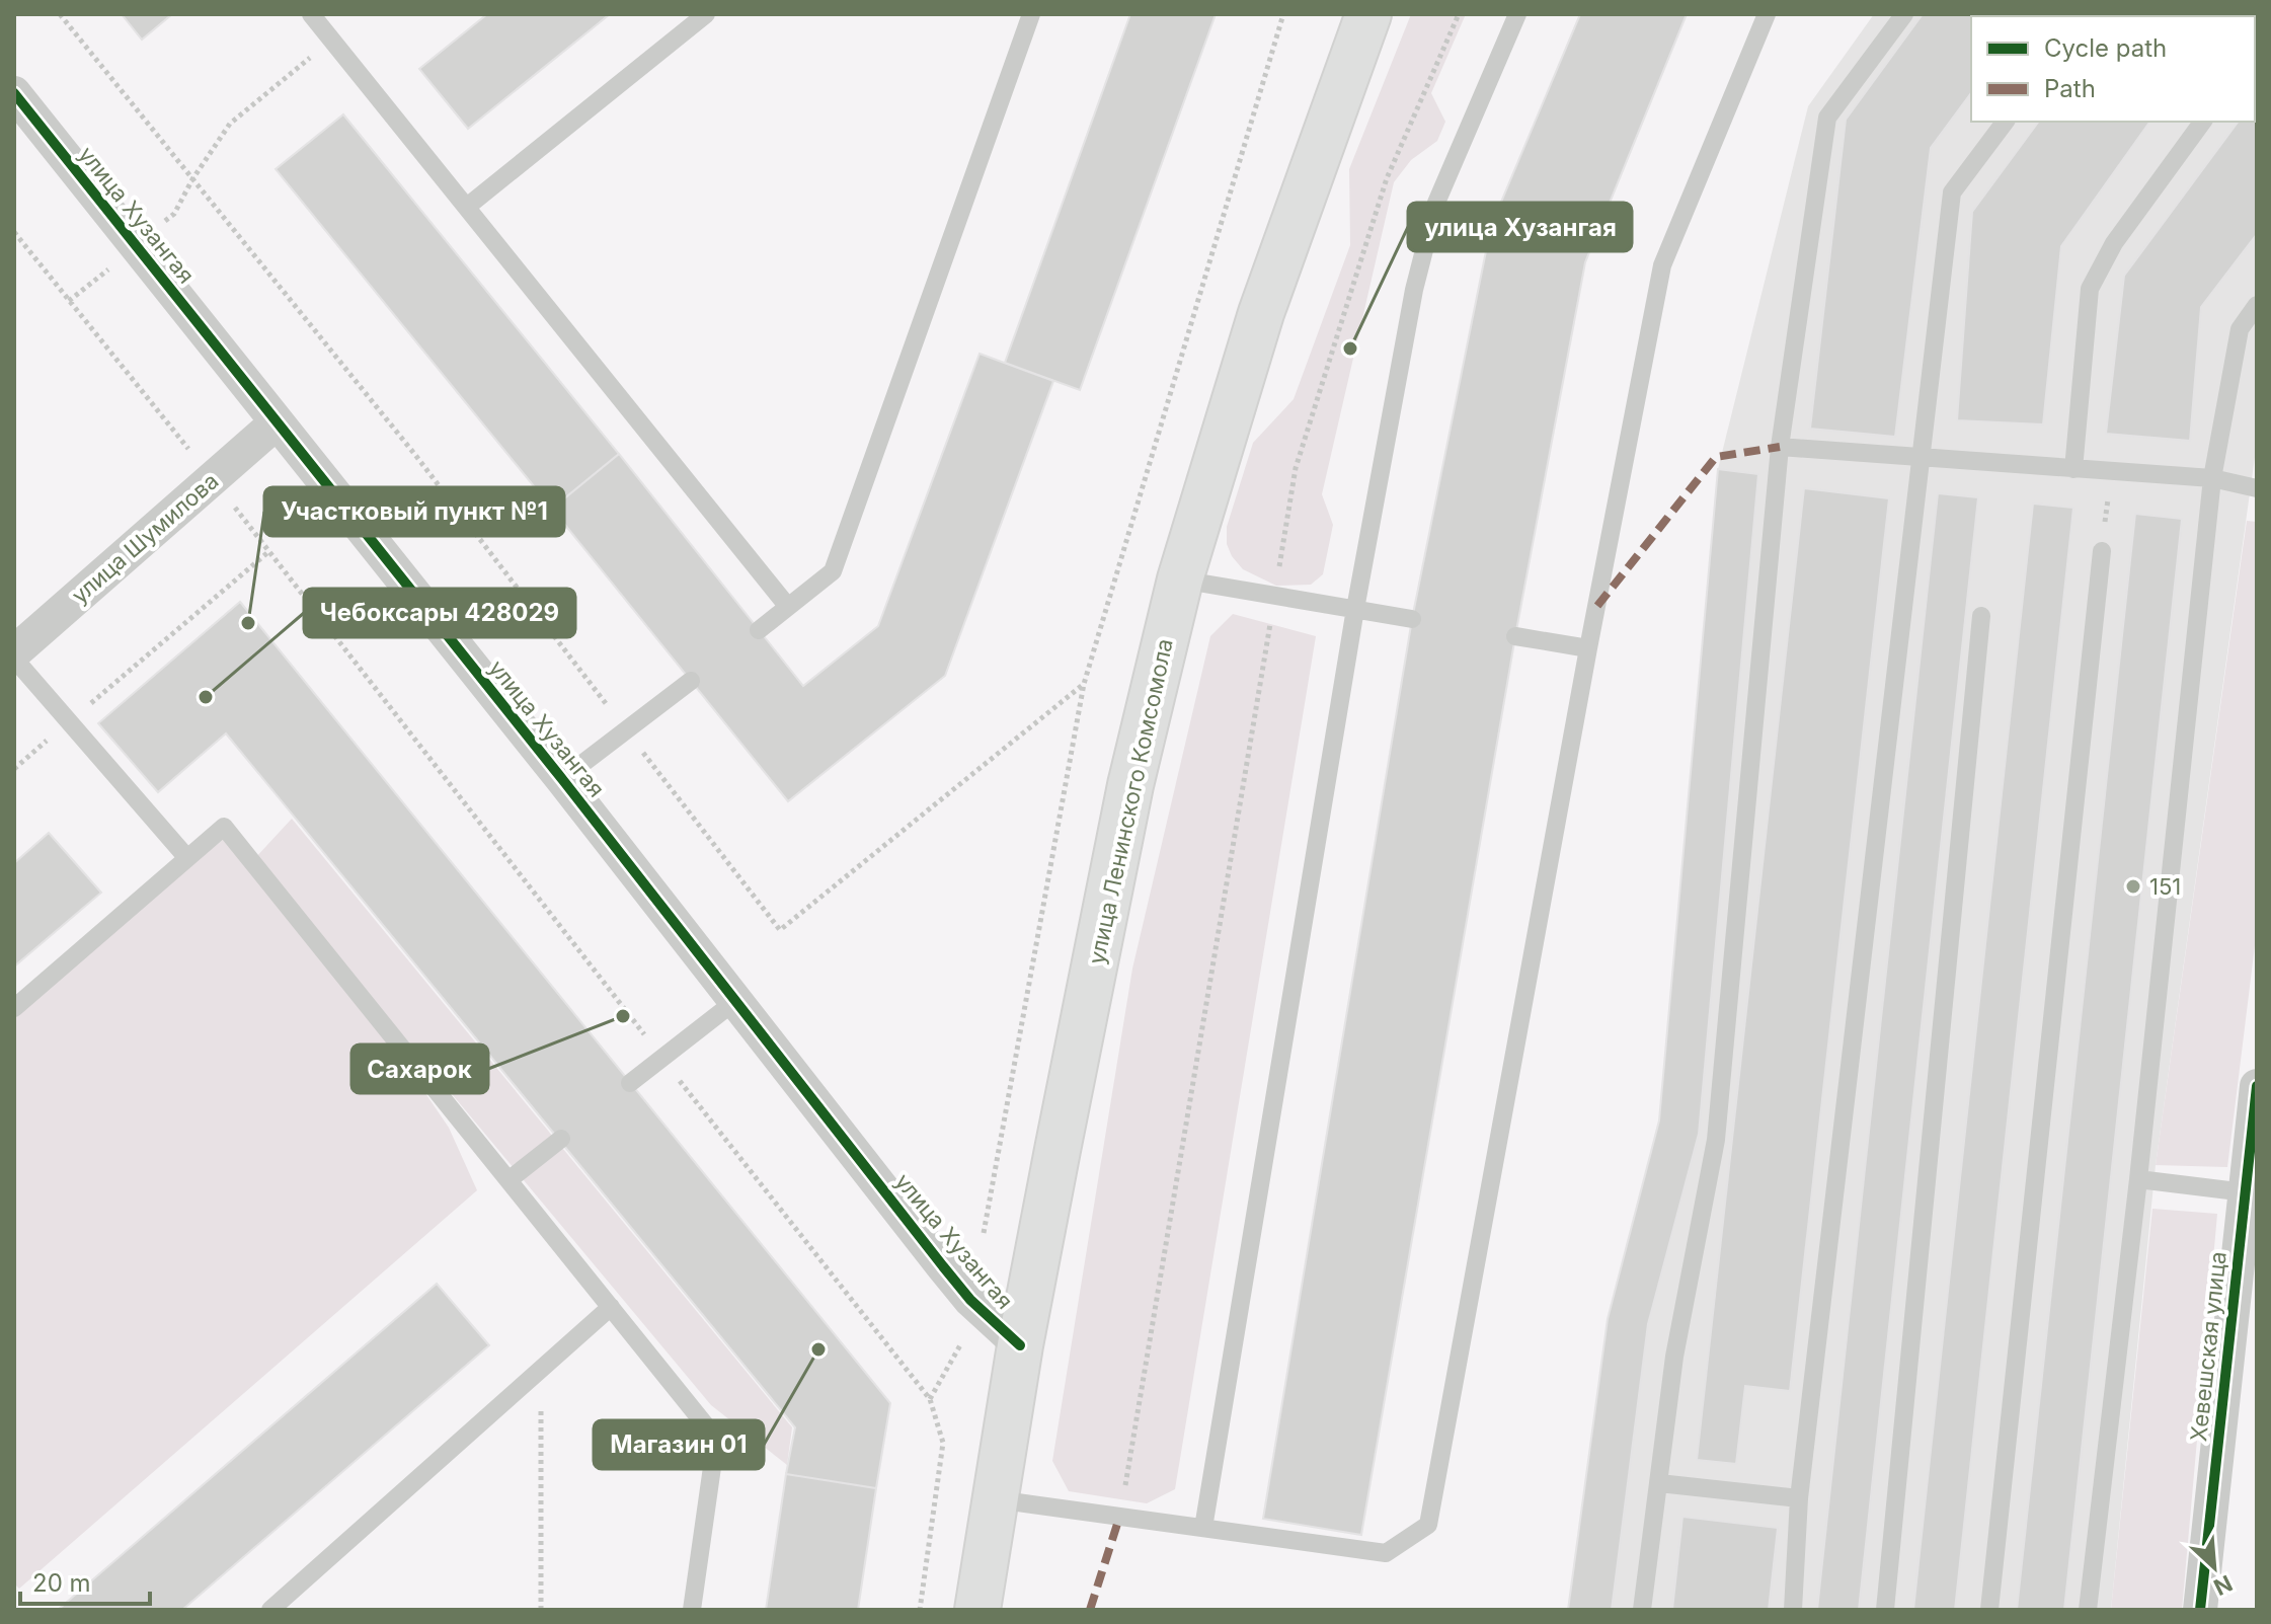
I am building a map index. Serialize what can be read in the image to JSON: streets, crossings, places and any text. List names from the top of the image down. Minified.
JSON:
{"streets":{"main road":["улица Ленинского Комсомола"],"street":["улица Хузангая","улица Шумилова","Хевешская улица"]},"crossings":[["улица Хузангая","улица Шумилова"],["улица Хузангая","улица Ленинского Комсомола"]],"places":["улица Хузангая","Участковый пункт №1","Чебоксары 428029","151","Сахарок","Магазин 01"],"legend":["Cycle path","Path"],"scale_bar":"20 m","north":"bottom right"}
